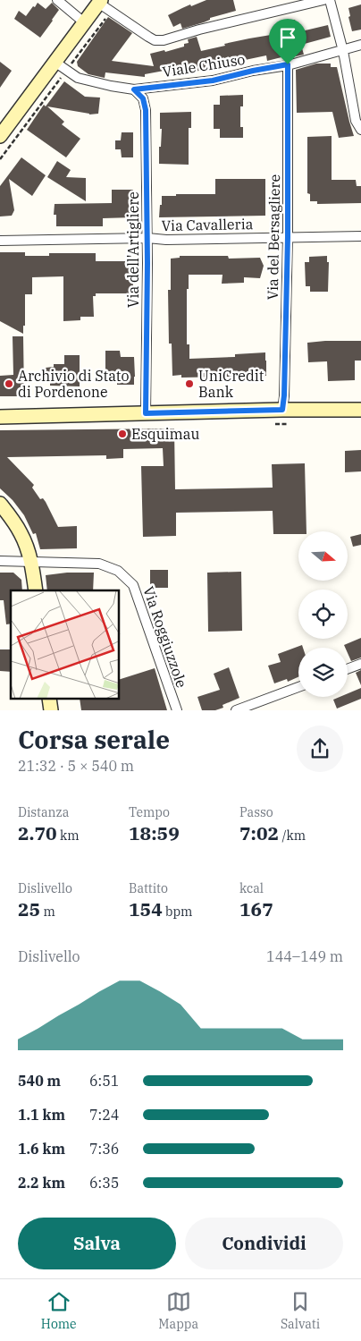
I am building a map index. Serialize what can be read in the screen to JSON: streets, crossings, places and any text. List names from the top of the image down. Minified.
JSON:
{"streets":{"street":["Viale Chiuso","Via Cavalleria","Via del Bersagliere","Via dell'Artigliere","Via Roggiuzzole"]},"crossings":[["Viale Chiuso","Via del Bersagliere"],["Viale Chiuso","Via dell'Artigliere"],["Via Cavalleria","Via del Bersagliere"],["Via Cavalleria","Via dell'Artigliere"]],"places":["Archivio di Stato di Pordenone","UniCredit Bank","Esquimau"],"north":"right","page":{"heading":["Corsa serale","21:32 · 5 × 540 m"],"stats":[["Distanza","2.70 km"],["Tempo","18:59"],["Passo","7:02 /km"],["Dislivello","25 m"],["Battito","154 bpm"],["kcal","167"]],"chart":["Dislivello","144–149 m"],"list":[{"name":"540 m","note":"6:51"},{"name":"1.1 km","note":"7:24"},{"name":"1.6 km","note":"7:36"},{"name":"2.2 km","note":"6:35"}],"buttons":["Salva","Condividi"],"tabs":["Home","Mappa","Salvati"]}}
